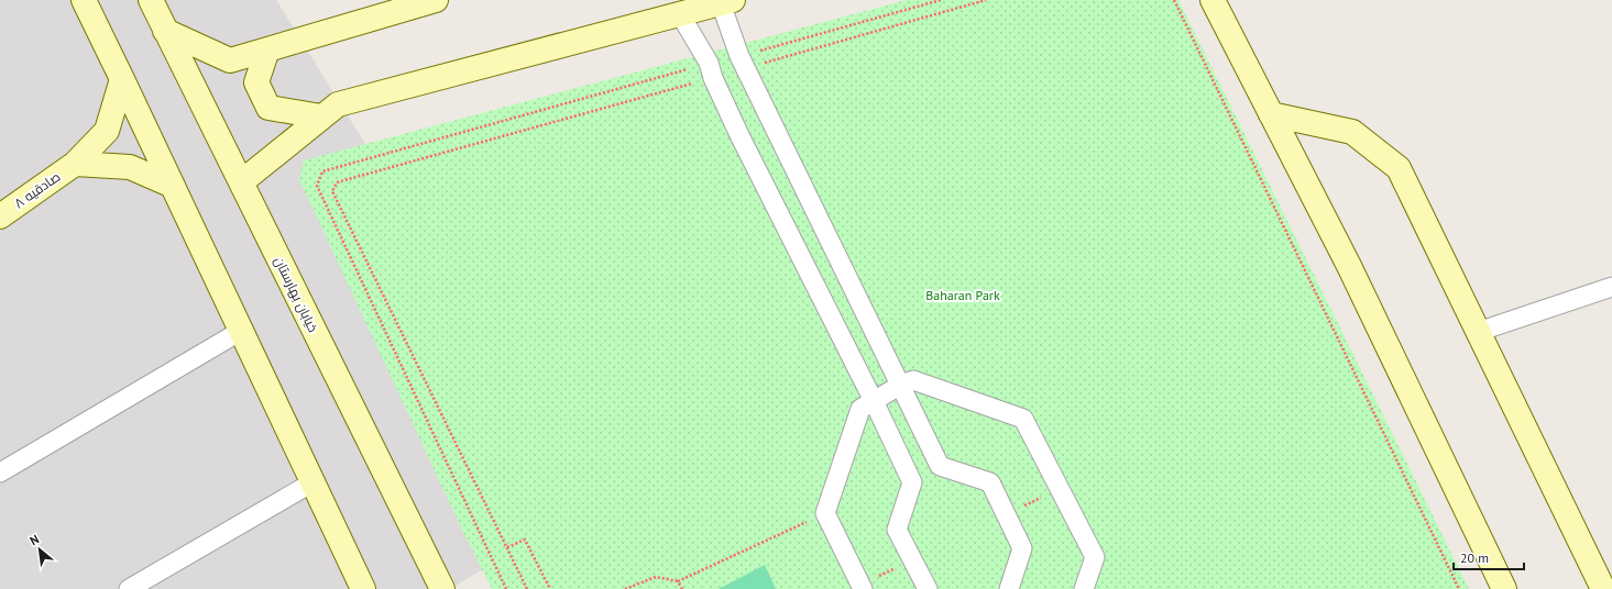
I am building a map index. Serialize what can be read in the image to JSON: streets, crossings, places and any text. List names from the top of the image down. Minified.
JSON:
{"streets":{"street":["صادقیه ۸","خیابان بهارستان"]},"parks":["Baharan Park"],"scale_bar":"20 m","north":"top left"}
